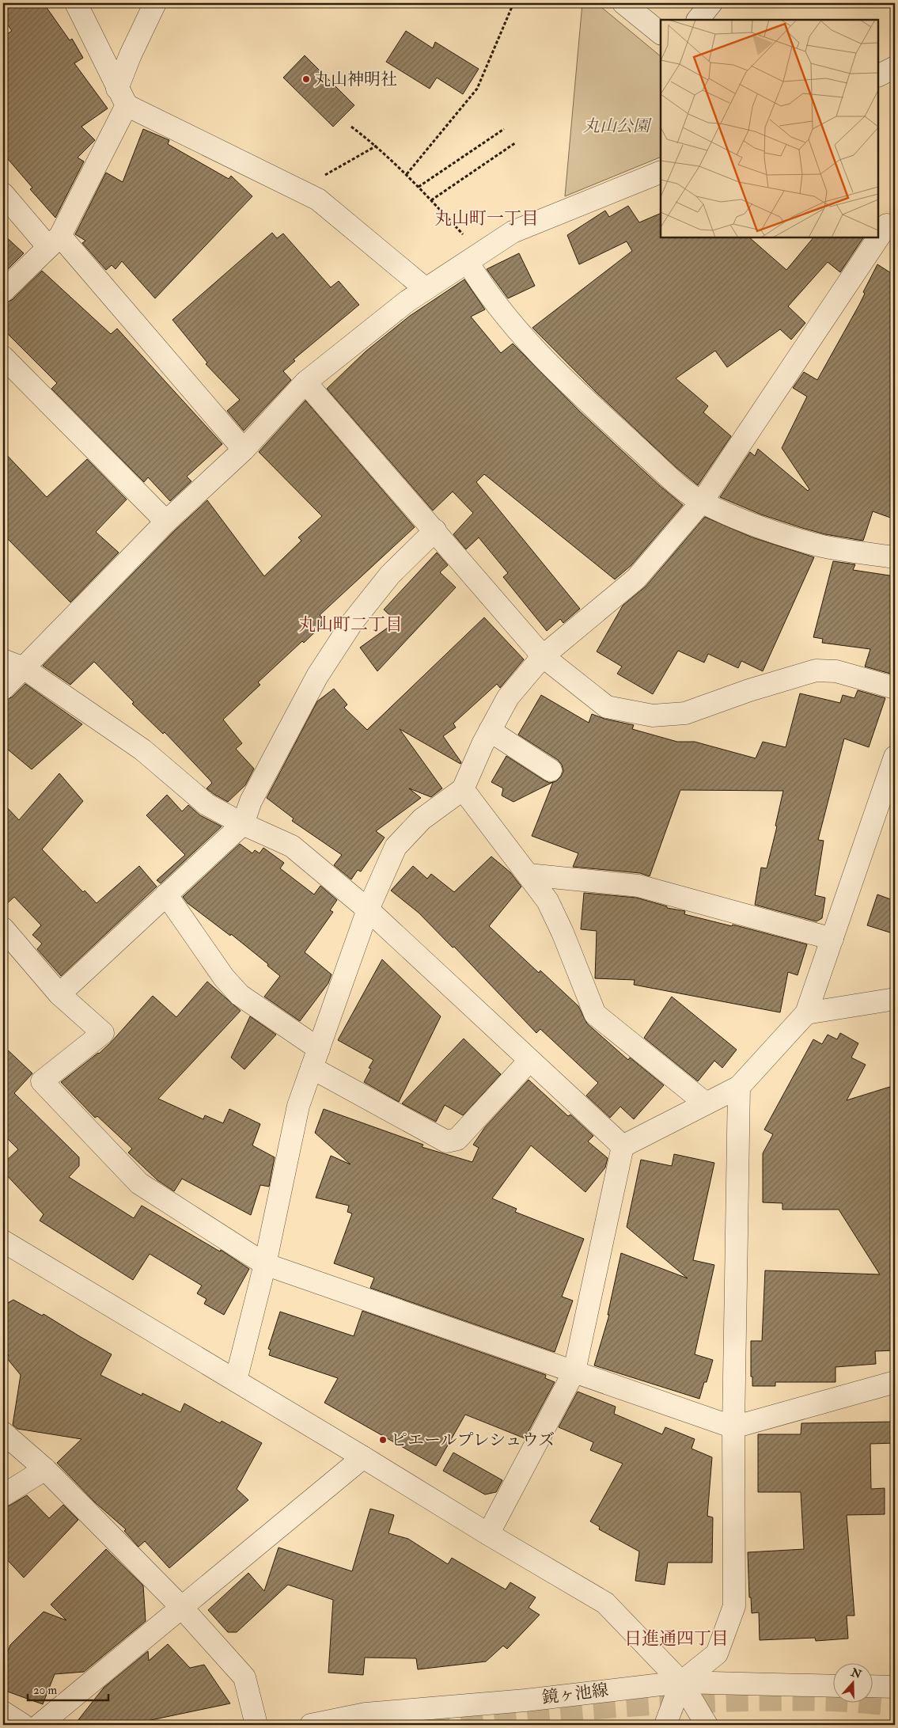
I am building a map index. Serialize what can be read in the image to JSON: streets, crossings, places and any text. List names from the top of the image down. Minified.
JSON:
{"streets":{"street":["鏡ヶ池線"]},"districts":["丸山町一丁目","丸山町二丁目","日進通四丁目"],"parks":["丸山公園"],"places":["丸山神明社","ピエールプレシュウズ"],"scale_bar":"20 m","north":"top"}
